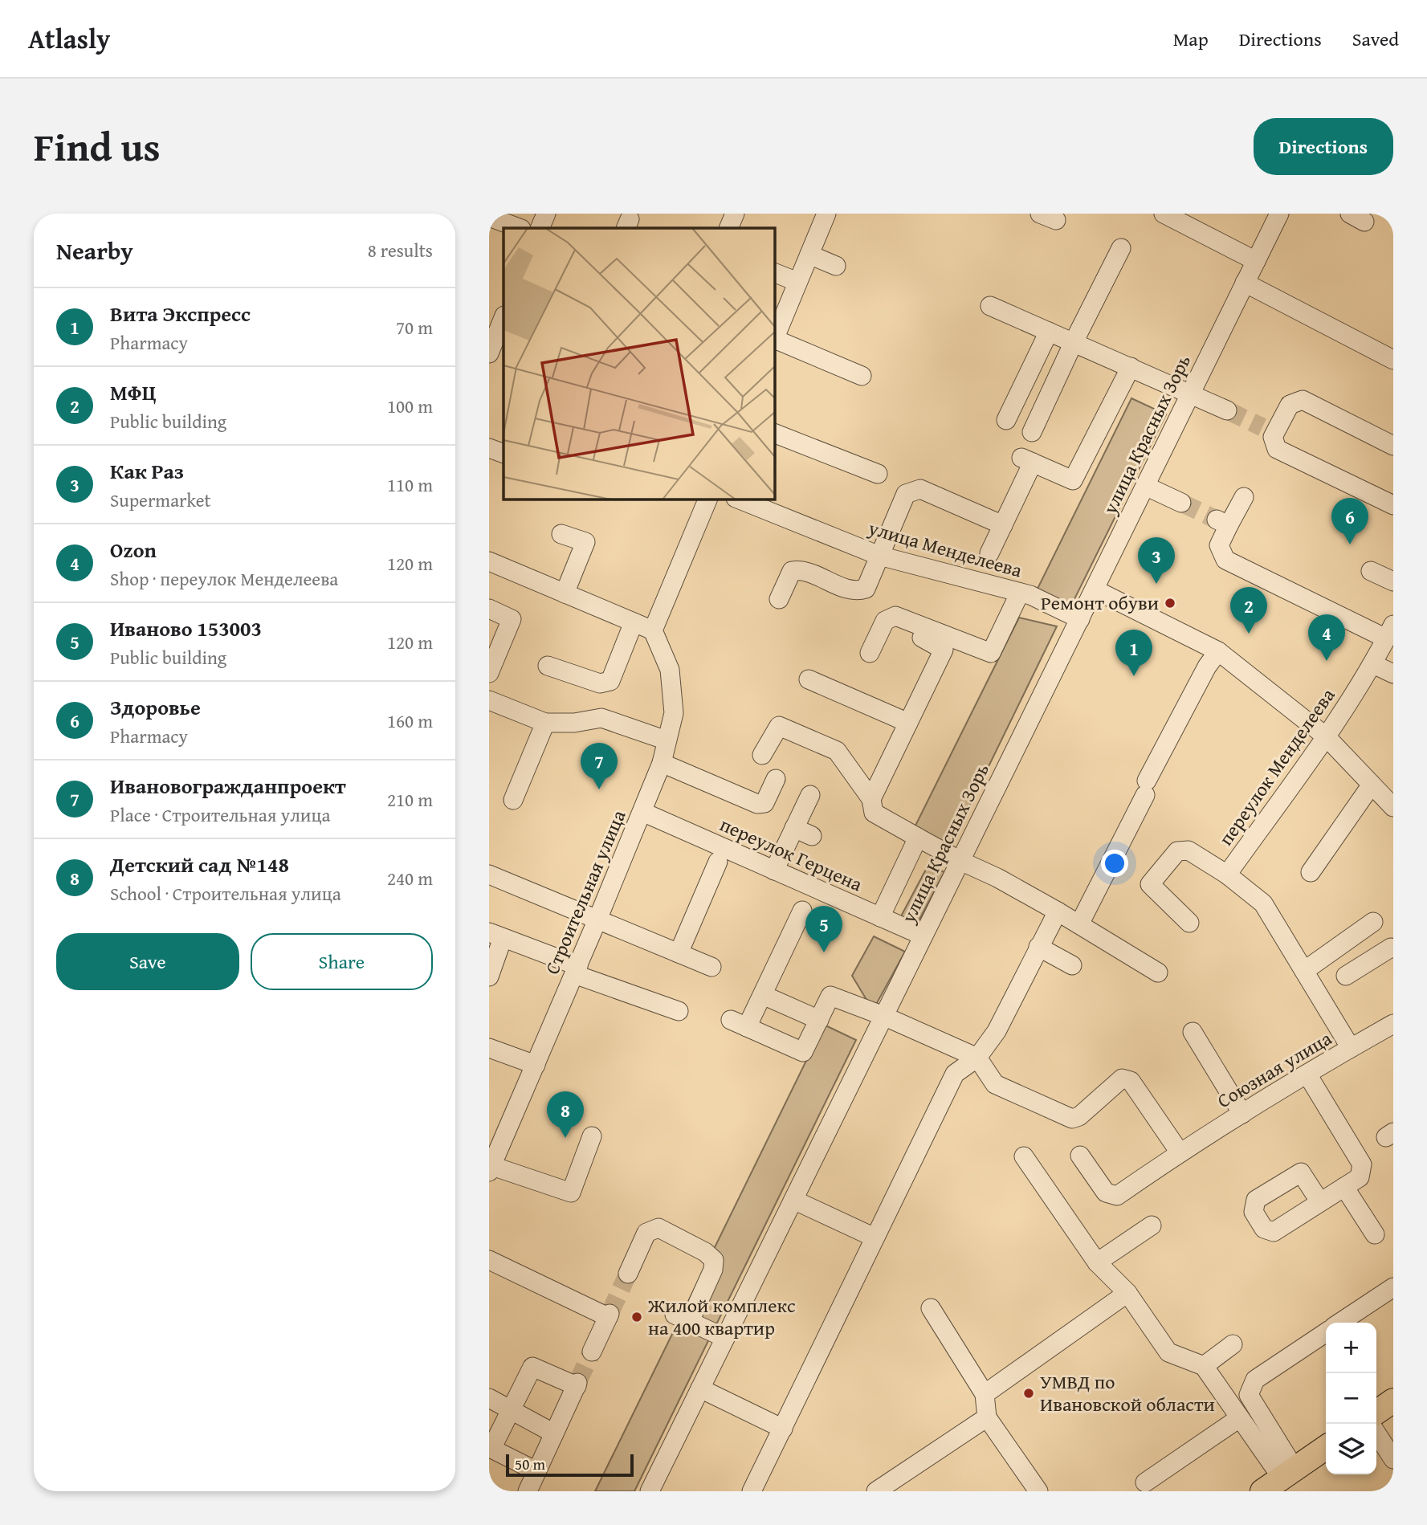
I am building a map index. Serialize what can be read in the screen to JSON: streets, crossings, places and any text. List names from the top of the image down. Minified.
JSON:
{"streets":{"street":["улица Красных Зорь","улица Менделеева","переулок Менделеева","переулок Герцена","Строительная улица","Союзная улица"]},"crossings":[["улица Красных Зорь","улица Менделеева"],["улица Красных Зорь","переулок Герцена"],["переулок Герцена","Строительная улица"]],"places":["Ремонт обуви","Жилой комплекс на 400 квартир","УМВД по Ивановской области"],"scale_bar":"50 m","page":{"header":"Atlasly","nav":["Map","Directions","Saved"],"title":"Find us","buttons":["Directions",["Save","Share"]],"heading":["Nearby","8 results"],"list":[{"mark":"1","name":"Вита Экспресс","note":"Pharmacy","value":"70 m"},{"mark":"2","name":"МФЦ","note":"Public building","value":"100 m"},{"mark":"3","name":"Как Раз","note":"Supermarket","value":"110 m"},{"mark":"4","name":"Ozon","note":"Shop · переулок Менделеева","value":"120 m"},{"mark":"5","name":"Иваново 153003","note":"Public building","value":"120 m"},{"mark":"6","name":"Здоровье","note":"Pharmacy","value":"160 m"},{"mark":"7","name":"Ивановогражданпроект","note":"Place · Строительная улица","value":"210 m"},{"mark":"8","name":"Детский сад №148","note":"School · Строительная улица","value":"240 m"}],"pins":["6","3","2","4","1","7","5","8"],"map_buttons":["+","−"],"scale":"50 m"}}
